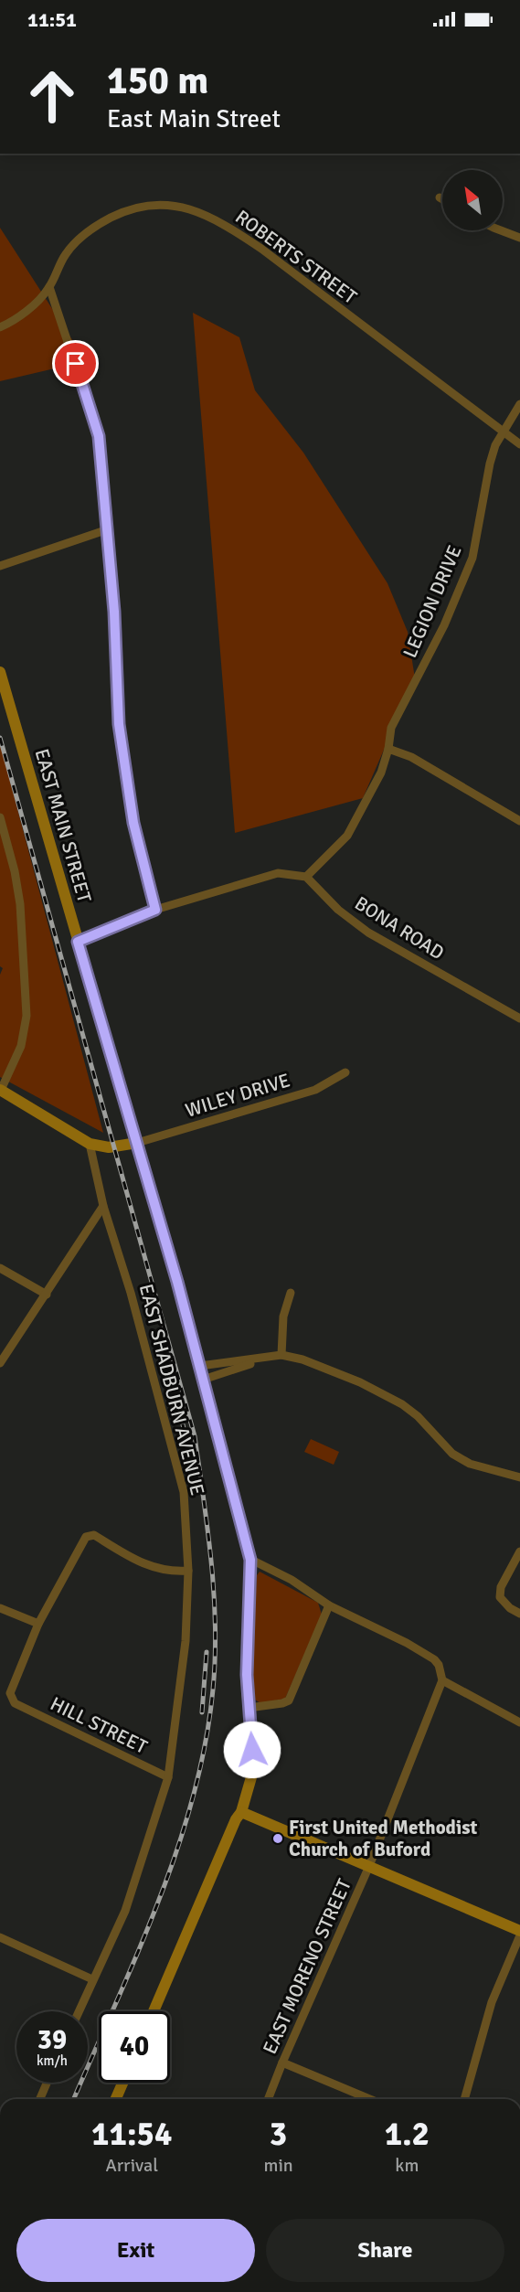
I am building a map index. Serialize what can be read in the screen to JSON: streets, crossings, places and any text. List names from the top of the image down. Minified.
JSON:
{"streets":{"street":["ROBERTS STREET","LEGION DRIVE","EAST MAIN STREET","BONA ROAD","WILEY DRIVE","EAST SHADBURN AVENUE","HILL STREET","EAST MORENO STREET"]},"crossings":[["ROBERTS STREET","LEGION DRIVE"],["LEGION DRIVE","BONA ROAD"],["EAST MAIN STREET","WILEY DRIVE"],["EAST SHADBURN AVENUE","HILL STREET"]],"places":["First United Methodist Church of Buford"],"north":"top left","page":{"status":"11:51","turn":["150 m","East Main Street"],"speed":"39 km/h","limit":"40","eta":["11:54","Arrival","3","min","1.2","km"],"buttons":["Exit","Share"]}}
